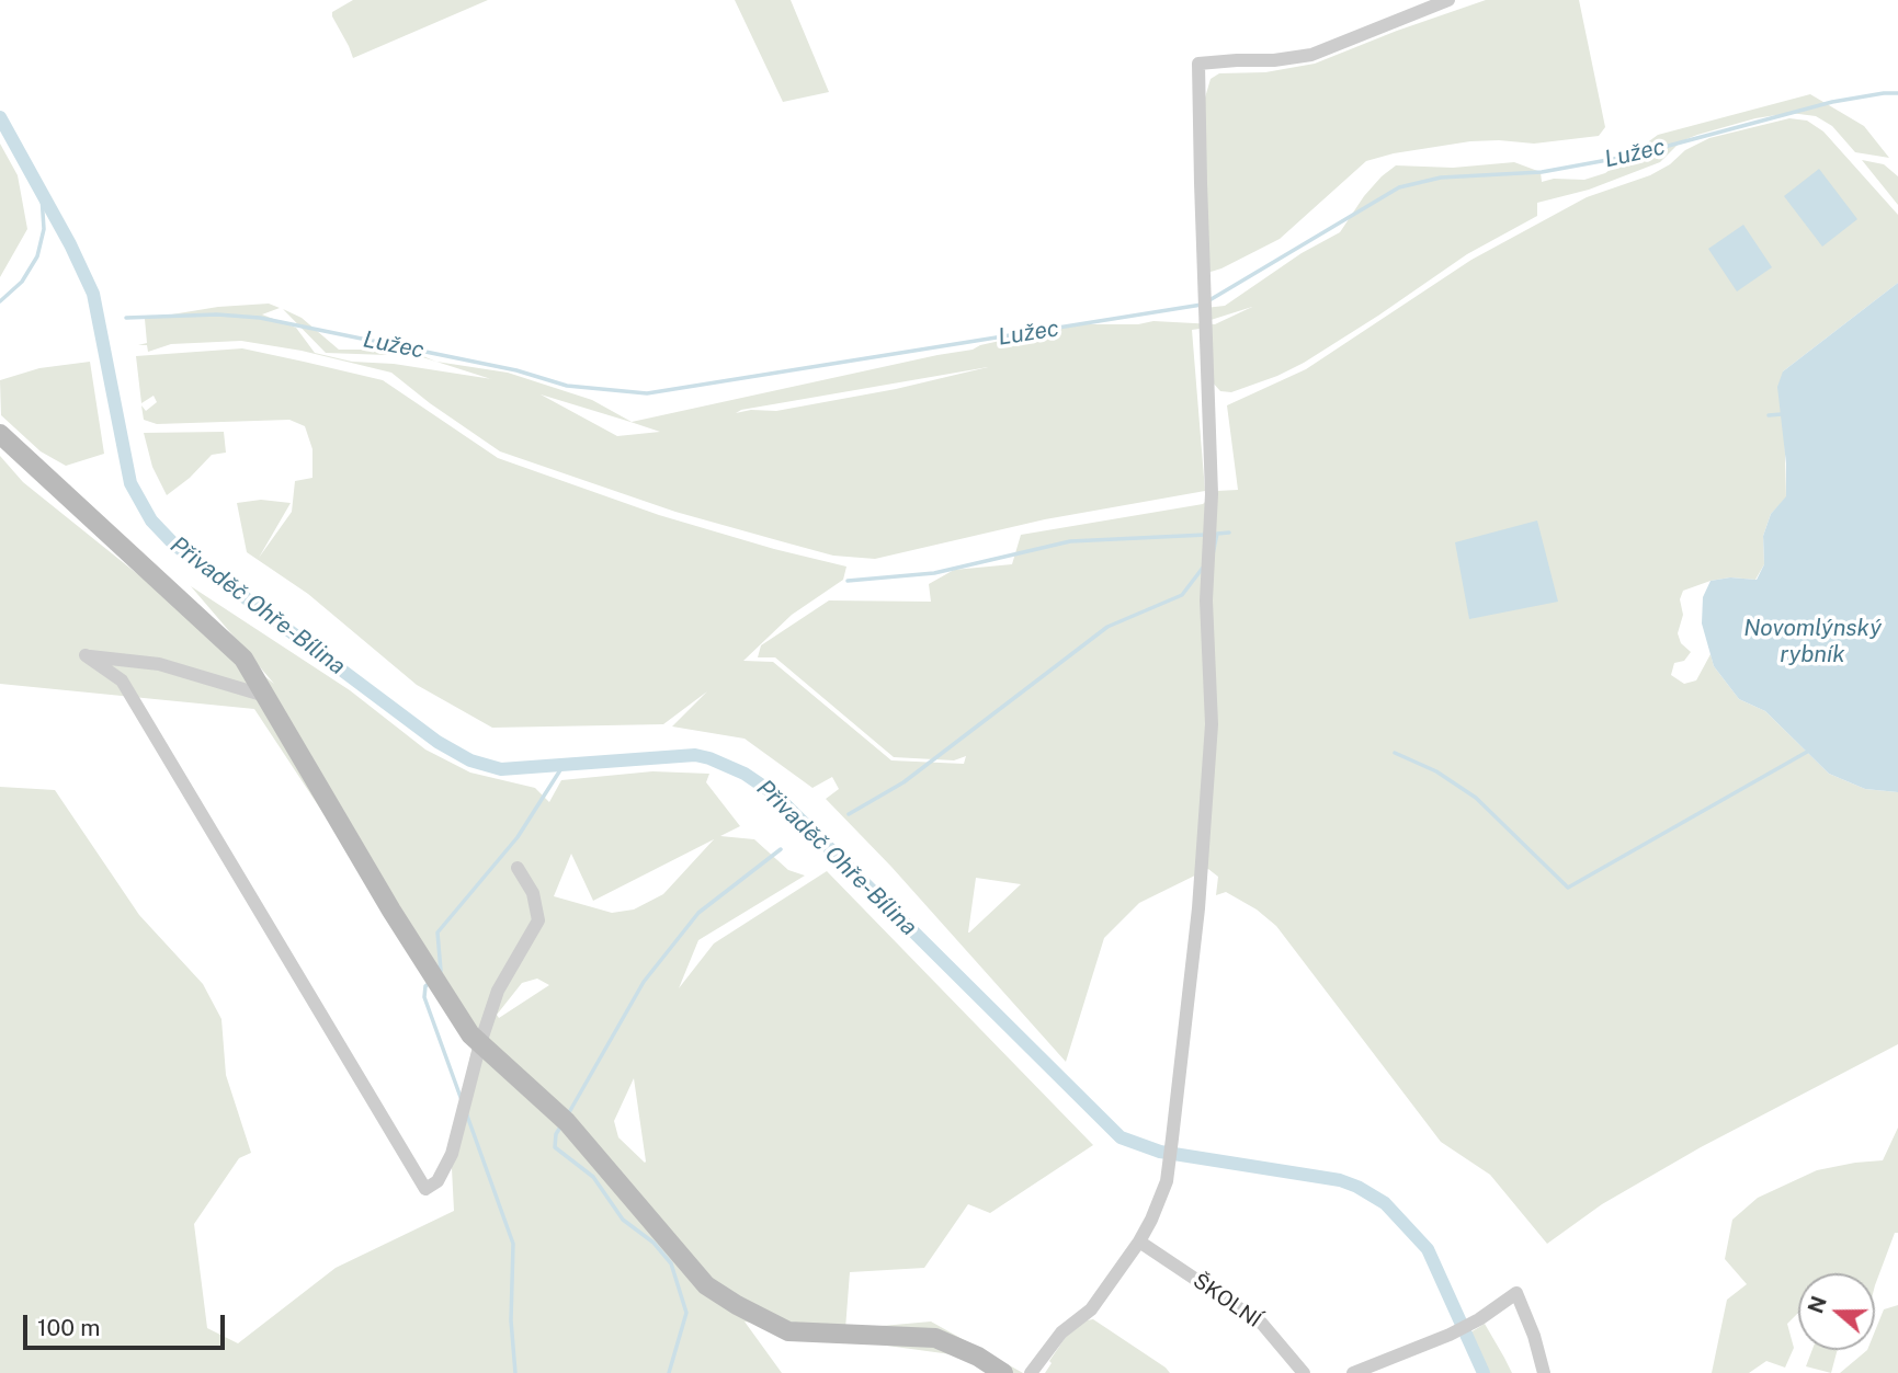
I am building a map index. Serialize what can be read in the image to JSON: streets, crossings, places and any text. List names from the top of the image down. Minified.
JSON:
{"streets":{"street":["ŠKOLNÍ"]},"water":["Lužec","Přivaděč Ohře-Bílina","Novomlýnský rybník"],"scale_bar":"100 m","north":"left"}
